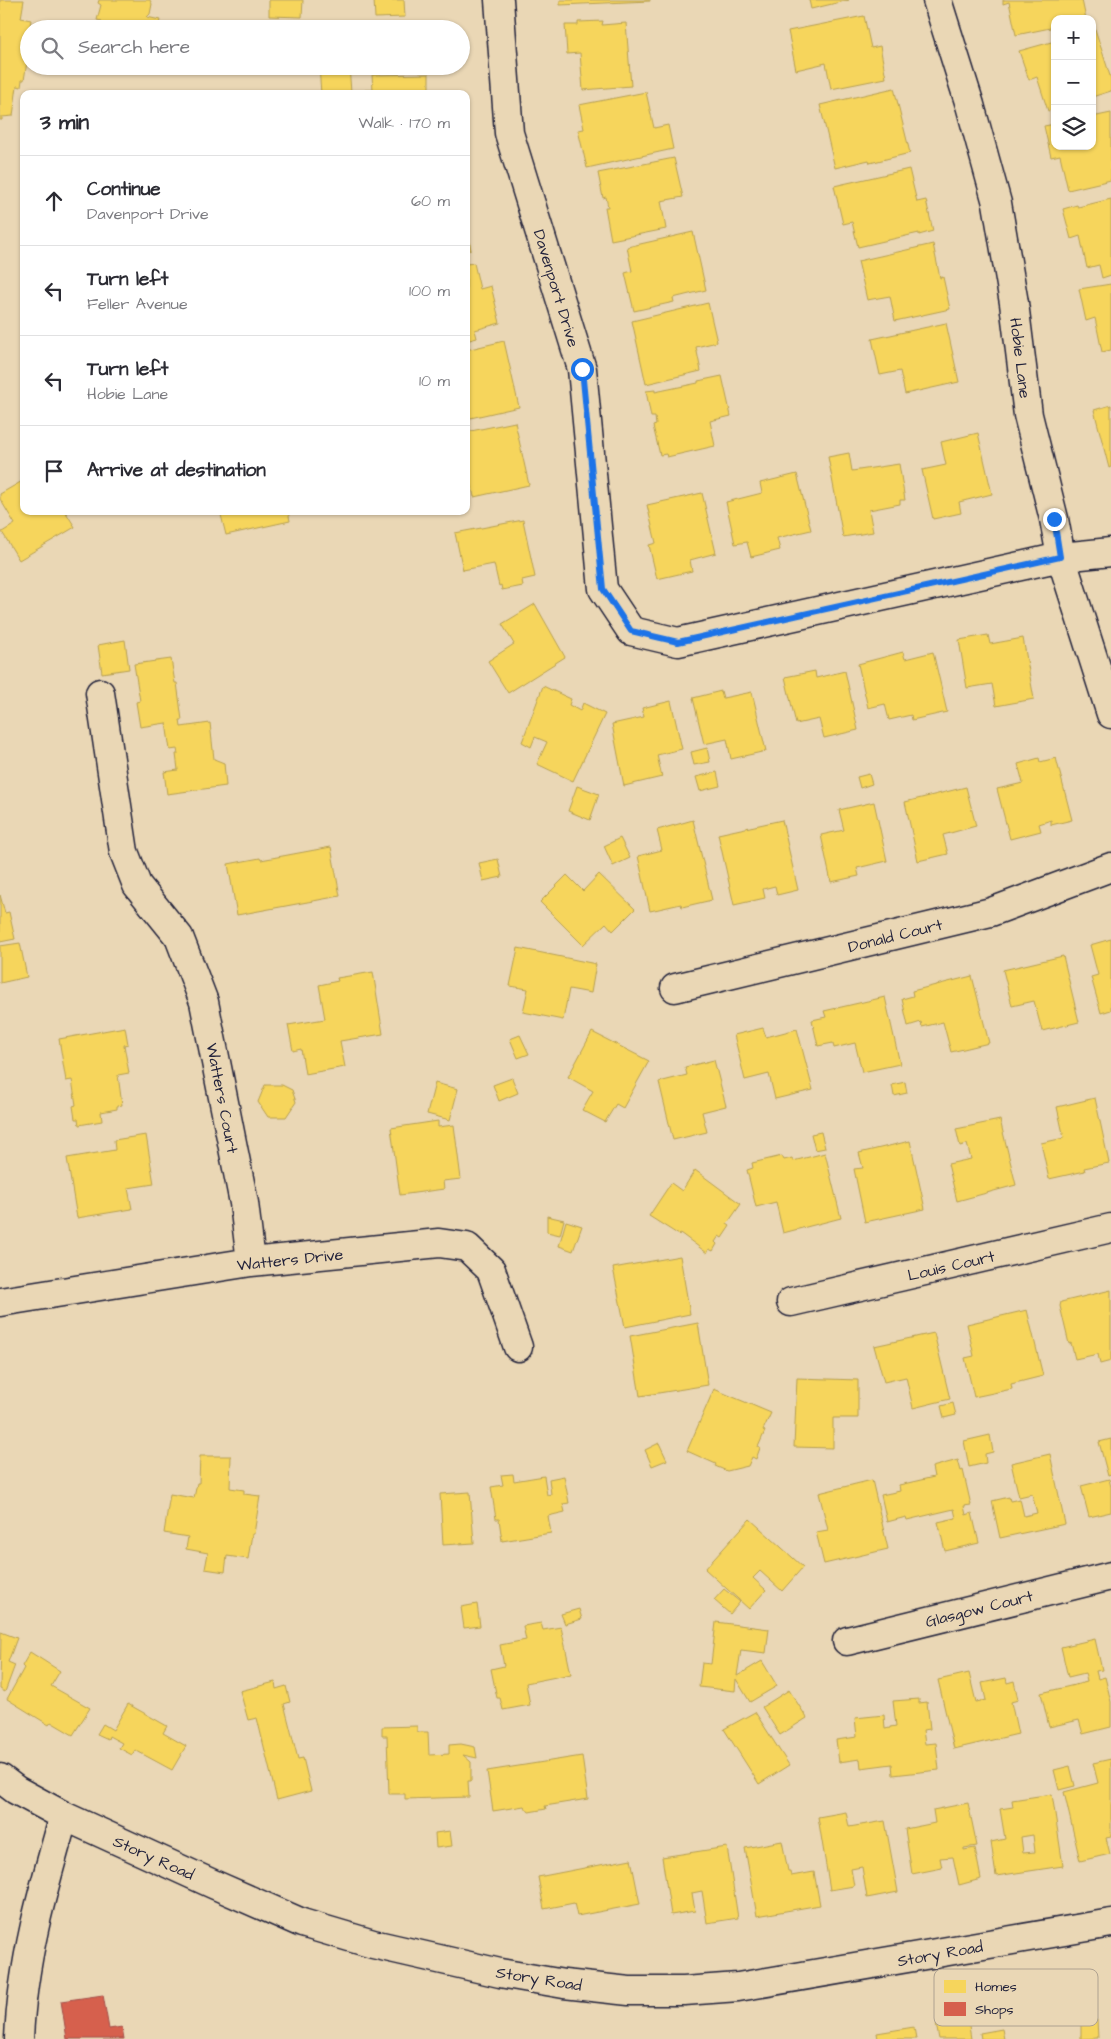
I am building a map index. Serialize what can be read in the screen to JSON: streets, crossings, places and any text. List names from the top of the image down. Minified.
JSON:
{"streets":{"street":["Davenport Drive","Hobie Lane","Donald Court","Watters Court","Watters Drive","Louis Court","Glasgow Court","Story Road"]},"crossings":[["Davenport Drive","Hobie Lane"],["Watters Court","Watters Drive"]],"legend":["Homes","Shops"],"page":{"map_buttons":["+","−"],"search":"Search here","heading":["3 min","Walk · 170 m"],"list":[["Continue","Davenport Drive","60 m"],["Turn left","Feller Avenue","100 m"],["Turn left","Hobie Lane","10 m"],"Arrive at destination"]}}
